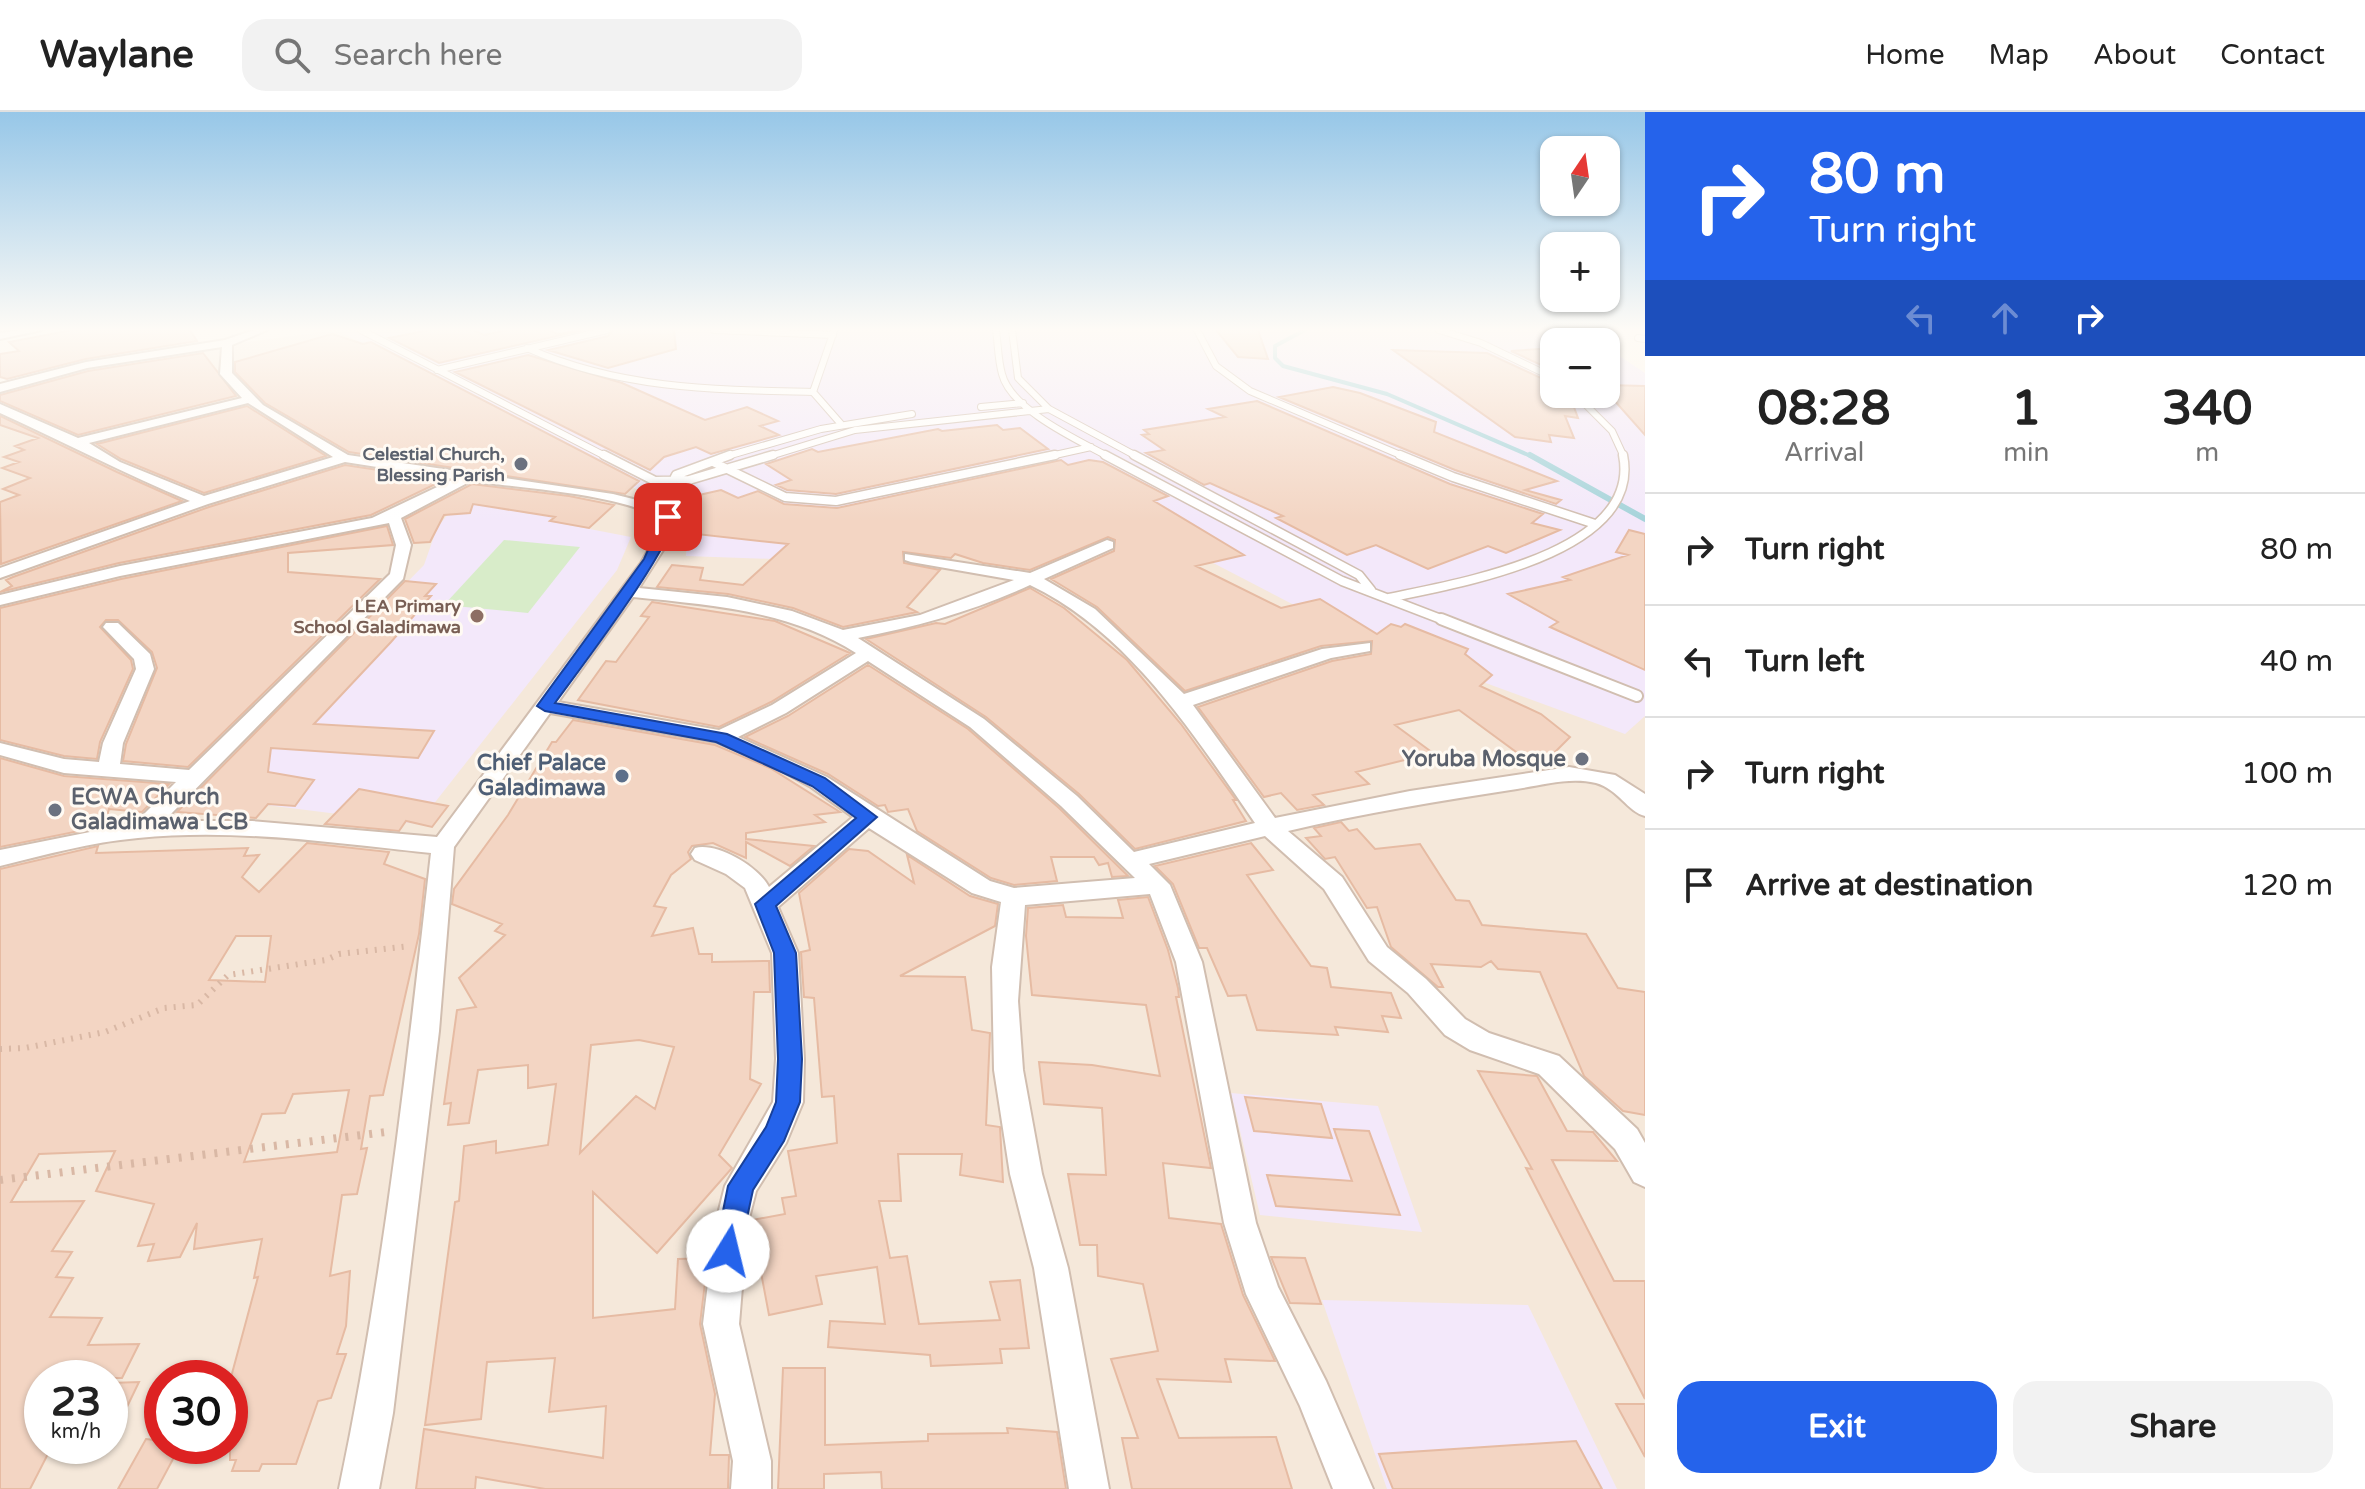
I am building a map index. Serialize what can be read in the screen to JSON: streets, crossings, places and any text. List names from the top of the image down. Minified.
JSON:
{"places":["Celestial Church, Blessing Parish","LEA Primary School Galadimawa","Yoruba Mosque","Chief Palace Galadimawa","ECWA Church Galadimawa LCB"],"north":"top","page":{"header":"Waylane","search":"Search here","nav":["Home","Map","About","Contact"],"turn":["80 m","Turn right"],"map_buttons":["+","−"],"eta":["08:28","Arrival","1","min","340","m"],"list":[{"name":"Turn right","value":"80 m"},{"name":"Turn left","value":"40 m"},{"name":"Turn right","value":"100 m"},{"name":"Arrive at destination","value":"120 m"}],"speed":"23 km/h","limit":"30","buttons":["Exit","Share"]}}
